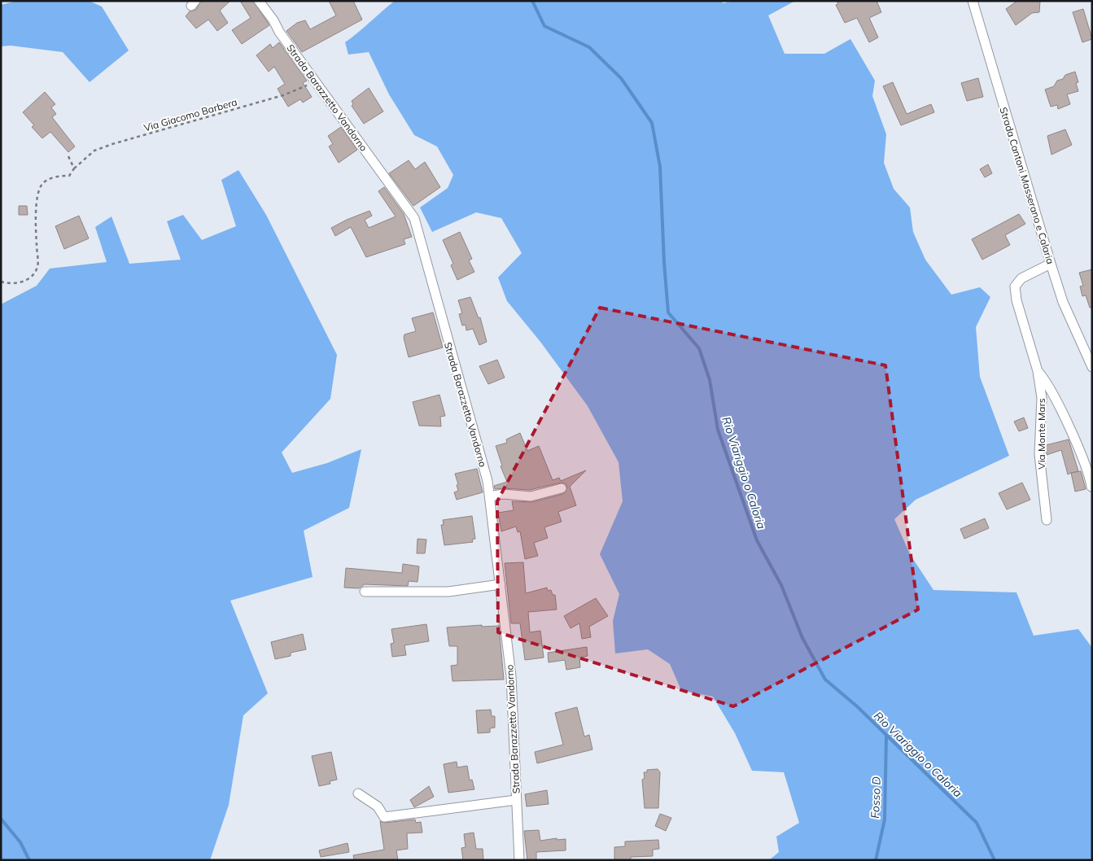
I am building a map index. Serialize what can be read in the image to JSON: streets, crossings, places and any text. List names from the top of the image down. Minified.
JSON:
{"streets":{"street":["Strada Barazzetto Vandorno","Strada Cantoni Masserano e Calaria","Via Monte Mars"],"path":["Via Giacomo Barbera"]},"crossings":[["Strada Barazzetto Vandorno","Via Giacomo Barbera"],["Strada Cantoni Masserano e Calaria","Via Monte Mars"]],"water":["Rio Viariggio o Caloria","Fosso D"]}
